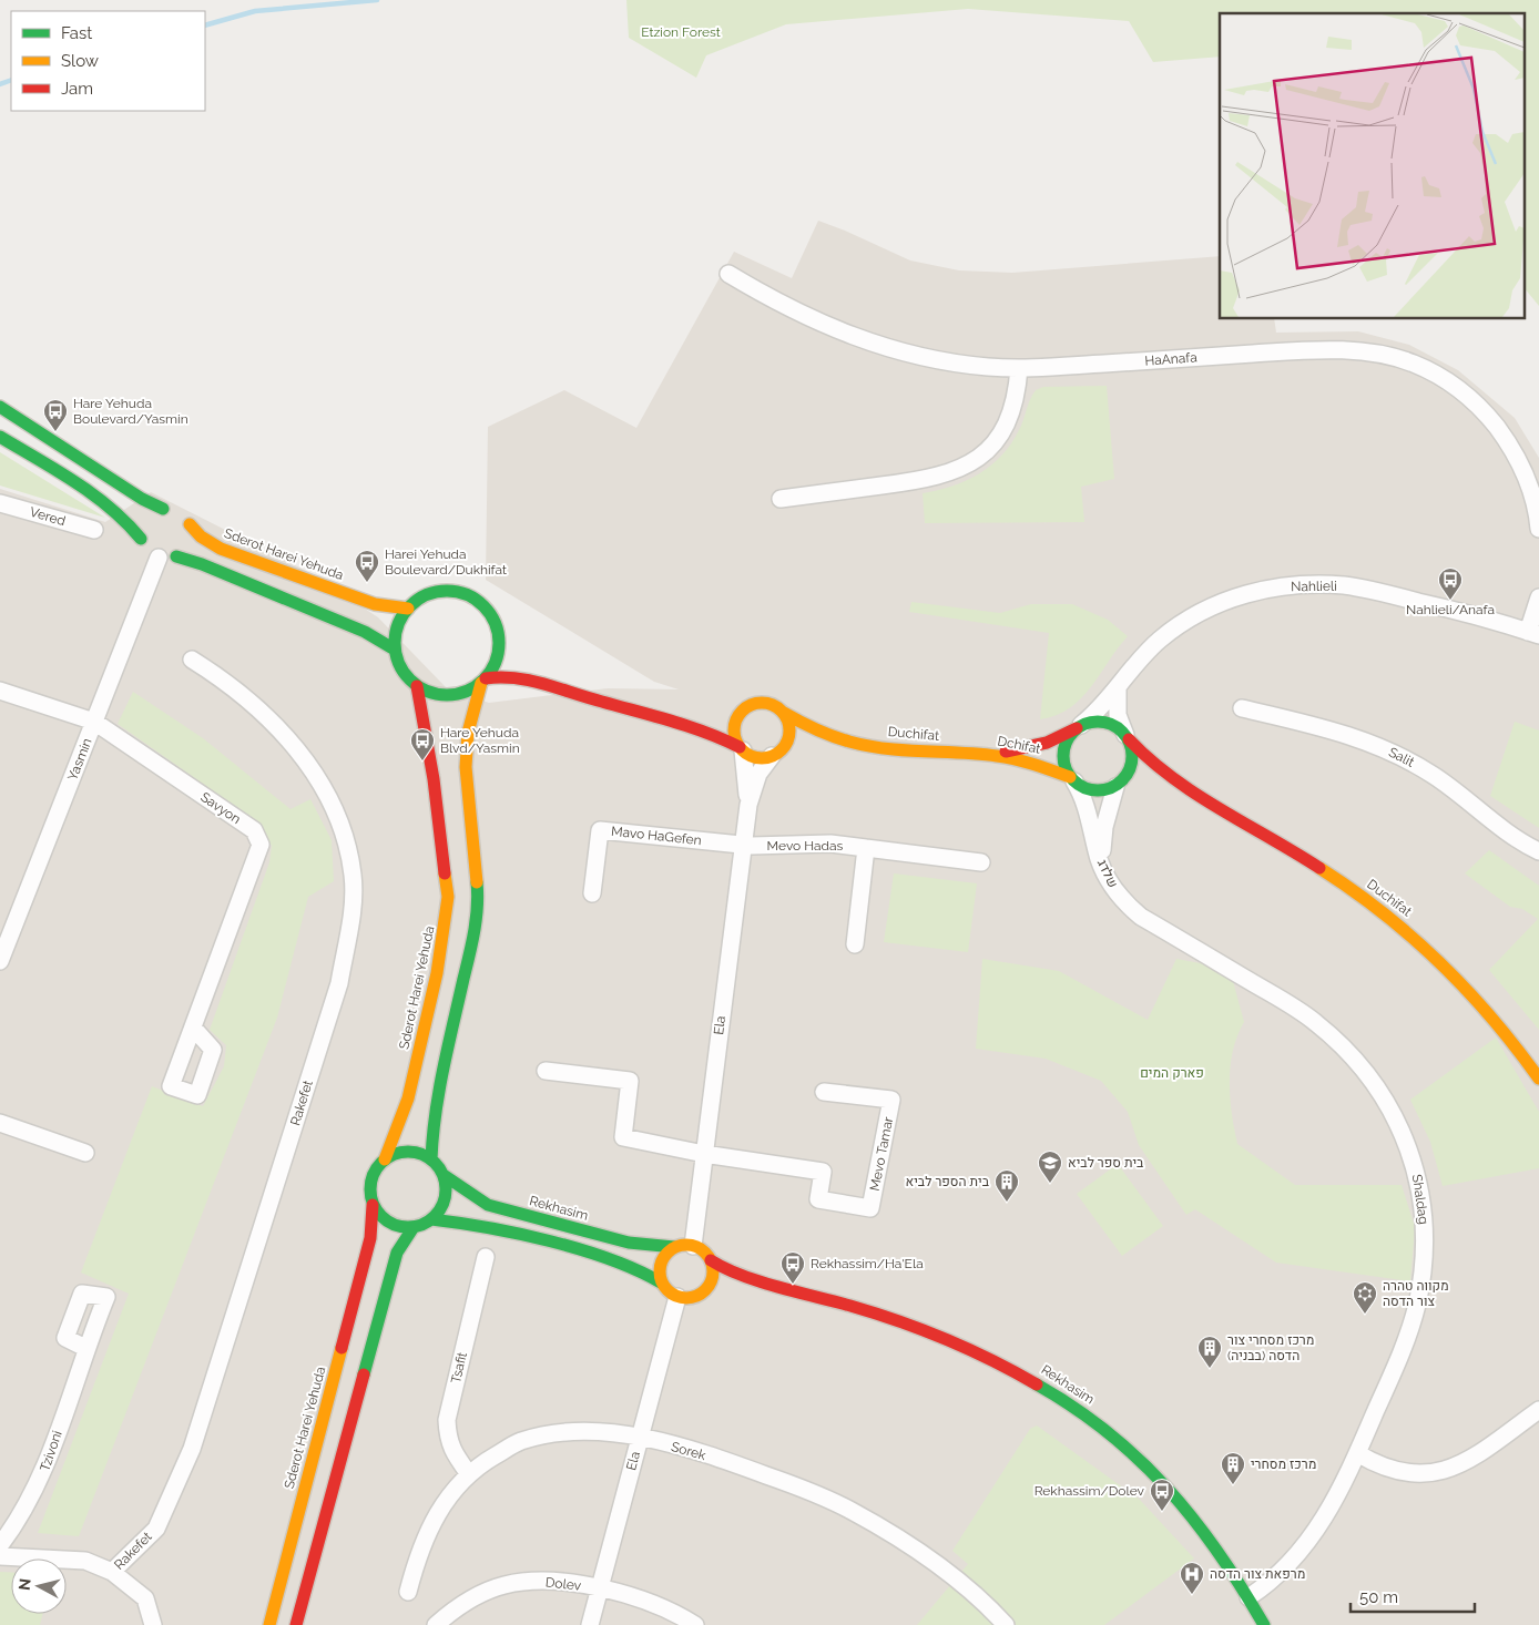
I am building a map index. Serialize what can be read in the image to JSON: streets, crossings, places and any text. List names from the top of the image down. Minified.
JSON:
{"streets":{"street":["HaAnafa","Vered","Sderot Harei Yehuda","Nahlieli","Duchifat","Dchifat","Salit","Yasmin","Savyon","Mavo HaGefen","Mevo Hadas","שלדג","Ela","Rakefet","Mevo Tamar","Shaldag","Rekhasim","Tsafit","Tzivoni","Sorek","Dolev"]},"crossings":[["Sderot Harei Yehuda","Yasmin"],["Sderot Harei Yehuda","Rekhasim"],["Nahlieli","Duchifat"],["Nahlieli","Dchifat"],["Nahlieli","שלדג"],["Duchifat","Dchifat"],["Duchifat","שלדג"],["Dchifat","שלדג"],["Yasmin","Savyon"],["Mavo HaGefen","Mevo Hadas"],["Mavo HaGefen","Ela"],["Mevo Hadas","Ela"],["שלדג","Shaldag"],["Ela","Mevo Tamar"],["Ela","Rekhasim"],["Ela","Sorek"],["Ela","Dolev"],["Shaldag","Rekhasim"],["Tsafit","Sorek"]],"parks":["Etzion Forest","פארק המים"],"places":{"bus stop":["Hare Yehuda Boulevard/Yasmin","Harei Yehuda Boulevard/Dukhifat","Nahlieli/Anafa","Hare Yehuda Blvd/Yasmin","Rekhassim/Ha'Ela","Rekhassim/Dolev"],"school or university":["בית ספר לביא"],"building":["בית הספר לביא","מרכז מסחרי צור הדסה (בבניה)","מרכז מסחרי"],"synagogue":["מקווה טהרה צור הדסה"],"hospital":["מרפאת צור הדסה"]},"legend":["Fast","Slow","Jam"],"scale_bar":"50 m","north":"left"}
